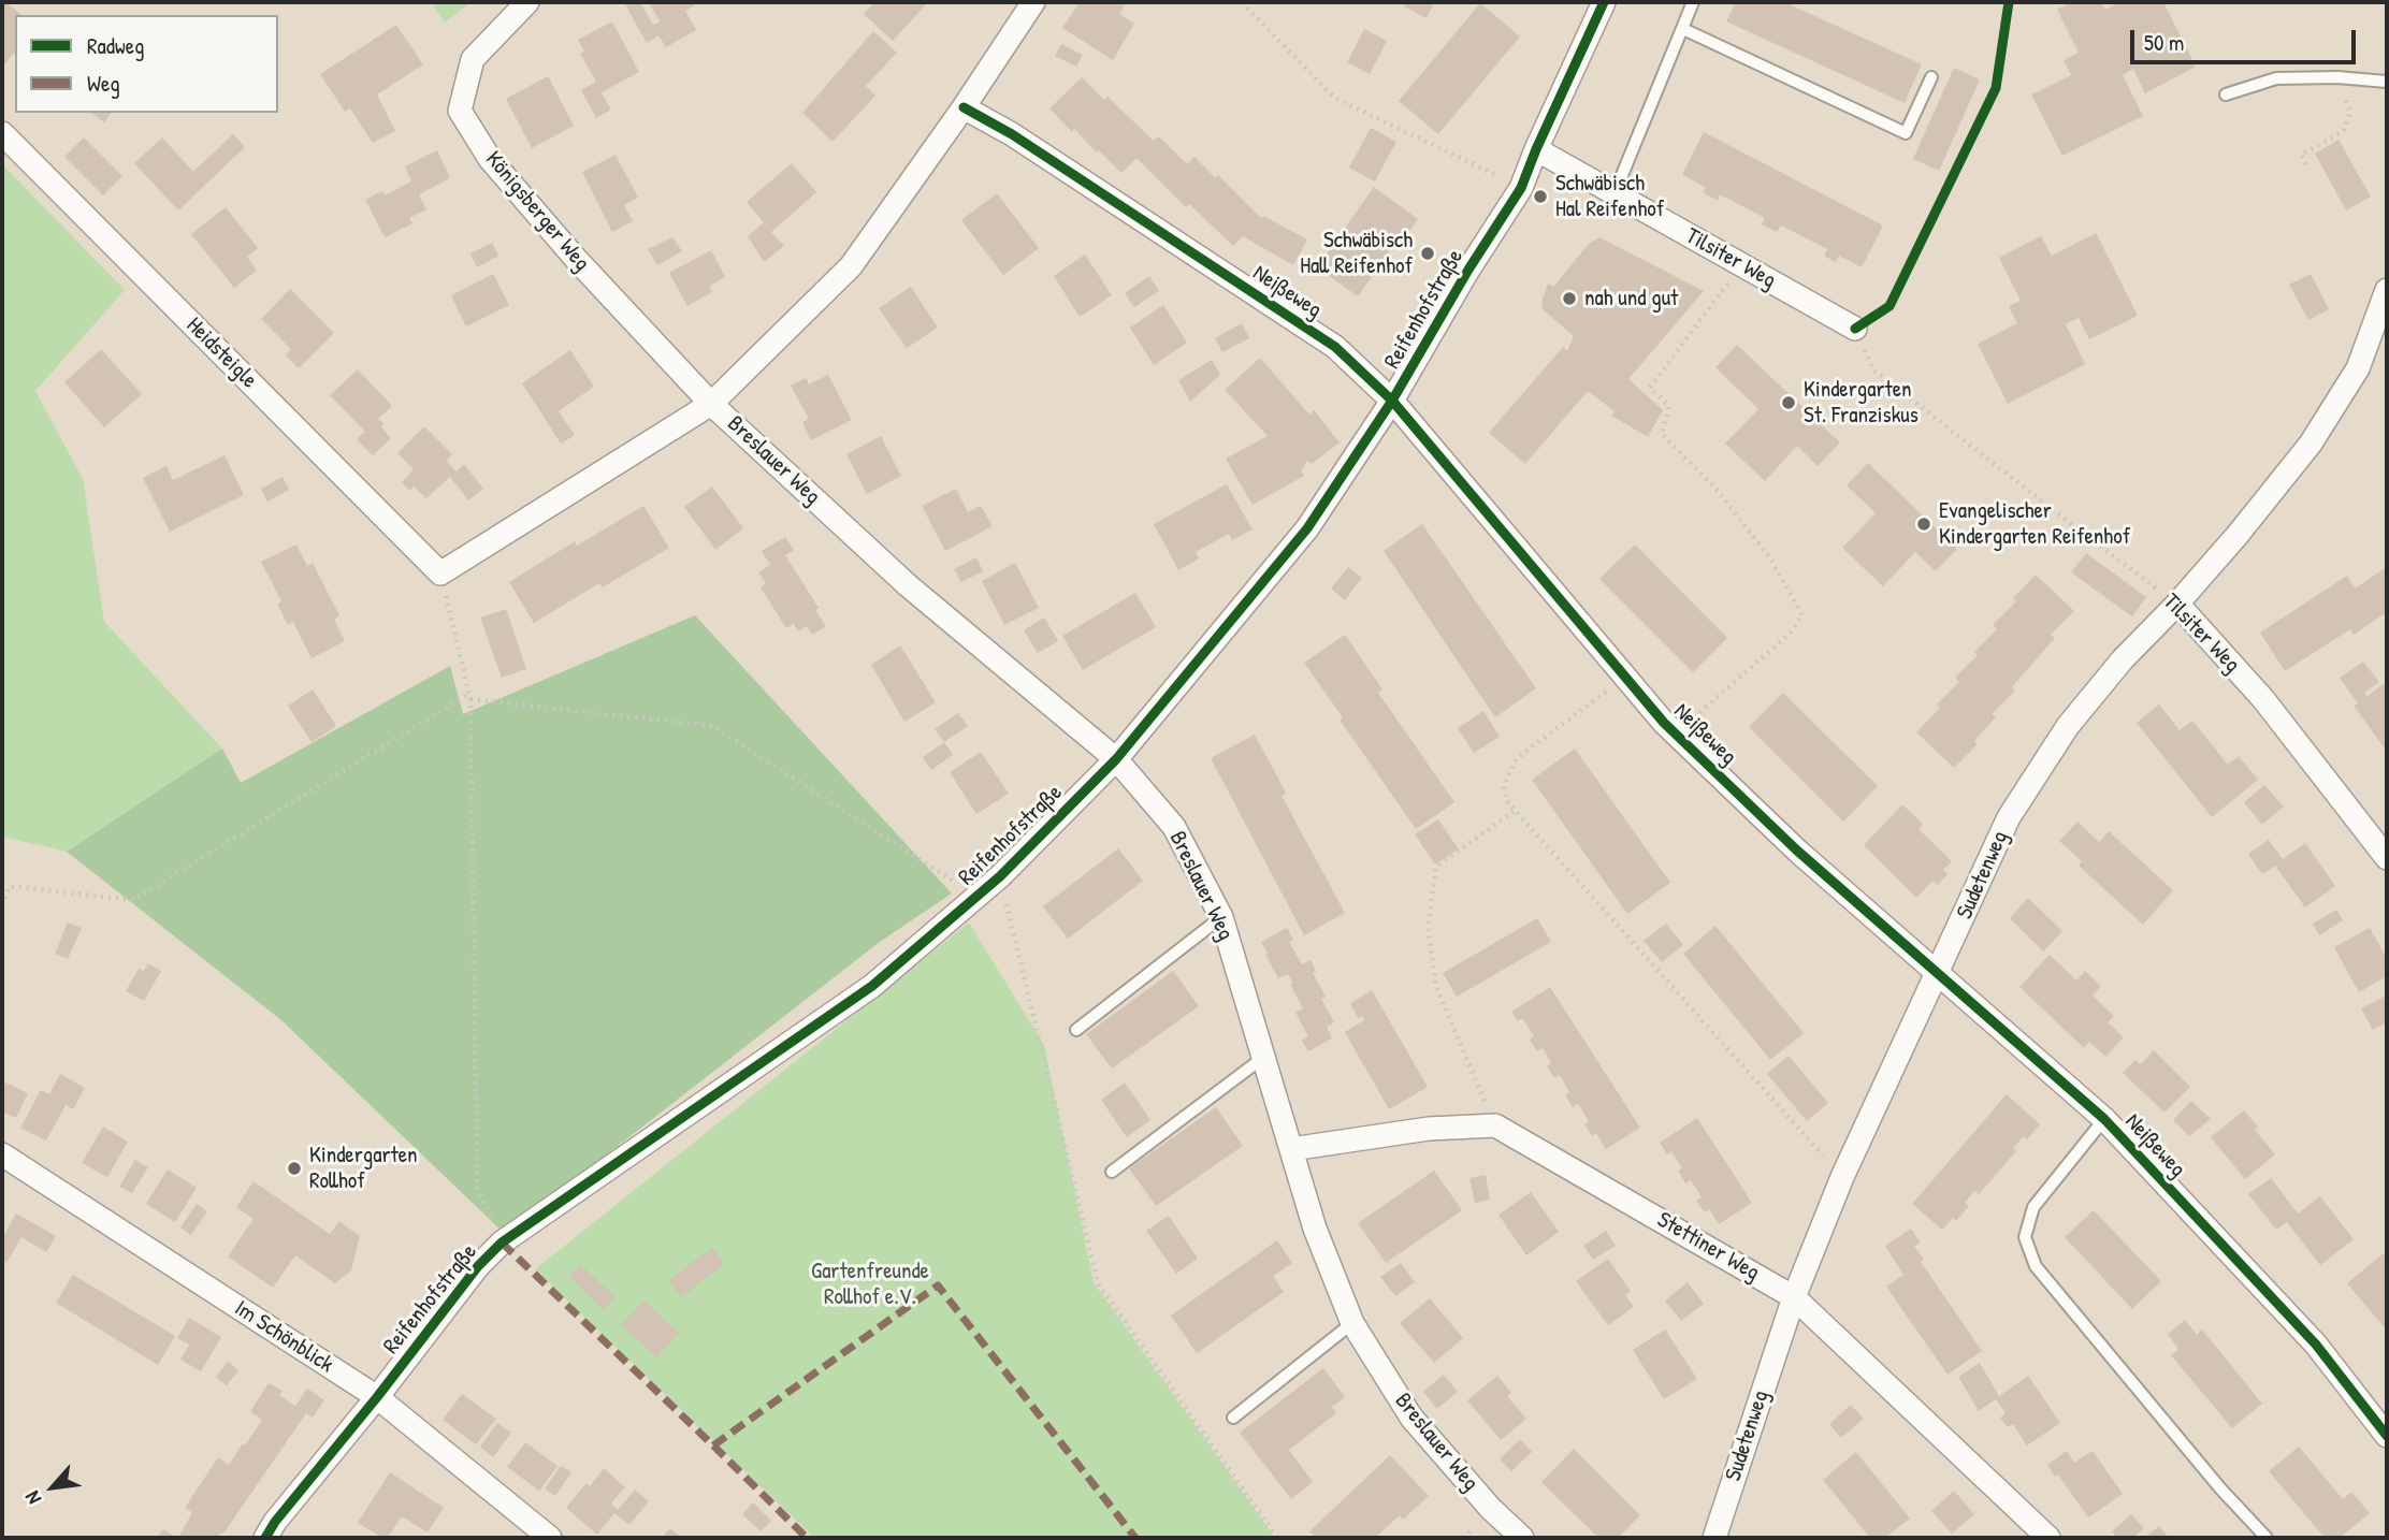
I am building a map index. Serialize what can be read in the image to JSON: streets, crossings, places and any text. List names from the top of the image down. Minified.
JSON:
{"streets":{"street":["Königsberger Weg","Tilsiter Weg","Neißeweg","Reifenhofstraße","Heidsteigle","Breslauer Weg","Sudetenweg","Stettiner Weg","Im Schönblick"]},"crossings":[["Königsberger Weg","Breslauer Weg"],["Tilsiter Weg","Reifenhofstraße"],["Tilsiter Weg","Sudetenweg"],["Neißeweg","Reifenhofstraße"],["Neißeweg","Sudetenweg"],["Reifenhofstraße","Breslauer Weg"],["Reifenhofstraße","Im Schönblick"],["Sudetenweg","Stettiner Weg"]],"parks":["Gartenfreunde Rollhof e.V."],"places":["Schwäbisch Hal Reifenhof","Schwäbisch Hall Reifenhof","nah und gut","Kindergarten St. Franziskus","Evangelischer Kindergarten Reifenhof","Kindergarten Rollhof"],"legend":["Radweg","Weg"],"scale_bar":"50 m","north":"bottom left"}
